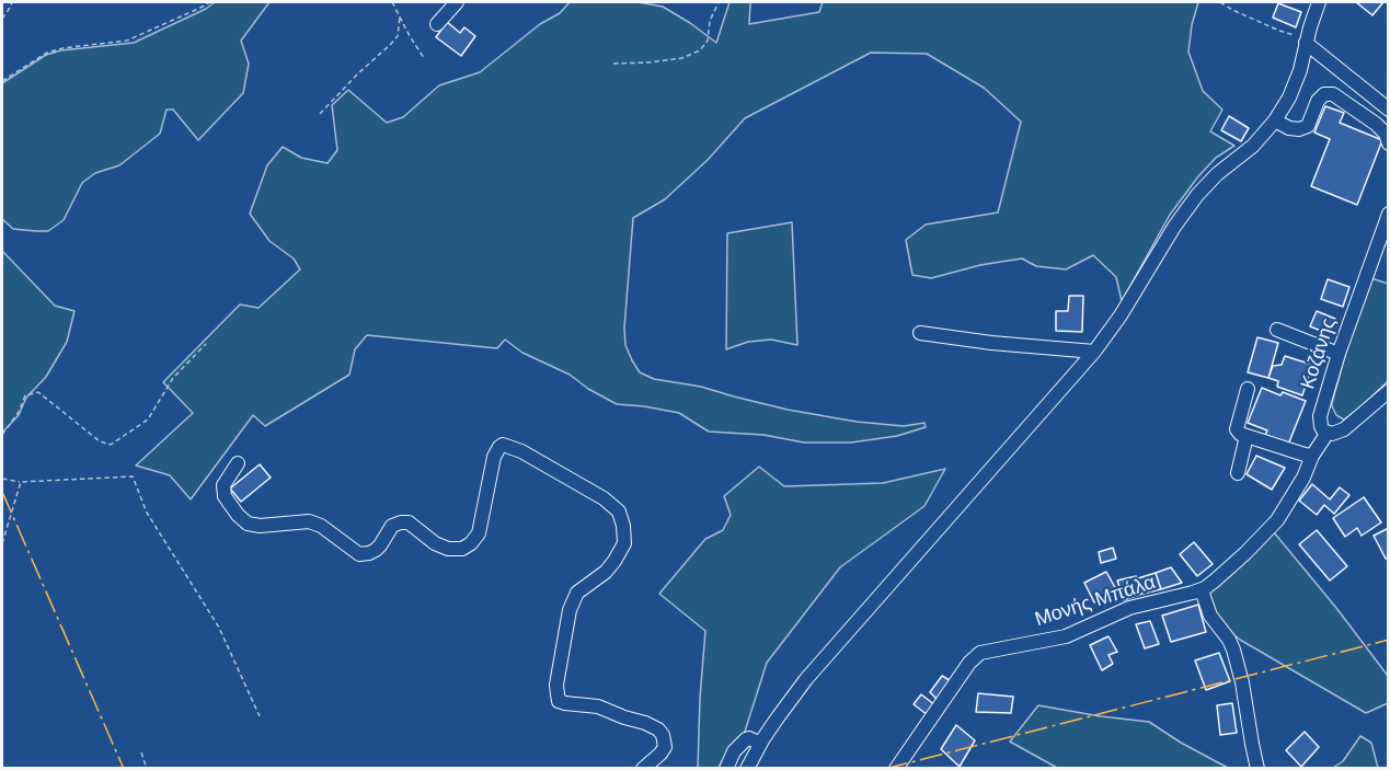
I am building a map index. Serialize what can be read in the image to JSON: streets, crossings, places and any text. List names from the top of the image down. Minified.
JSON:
{"streets":{"street":["Κοζάνης","Μονής Μπάλα"]},"crossings":[["Κοζάνης","Μονής Μπάλα"]]}
